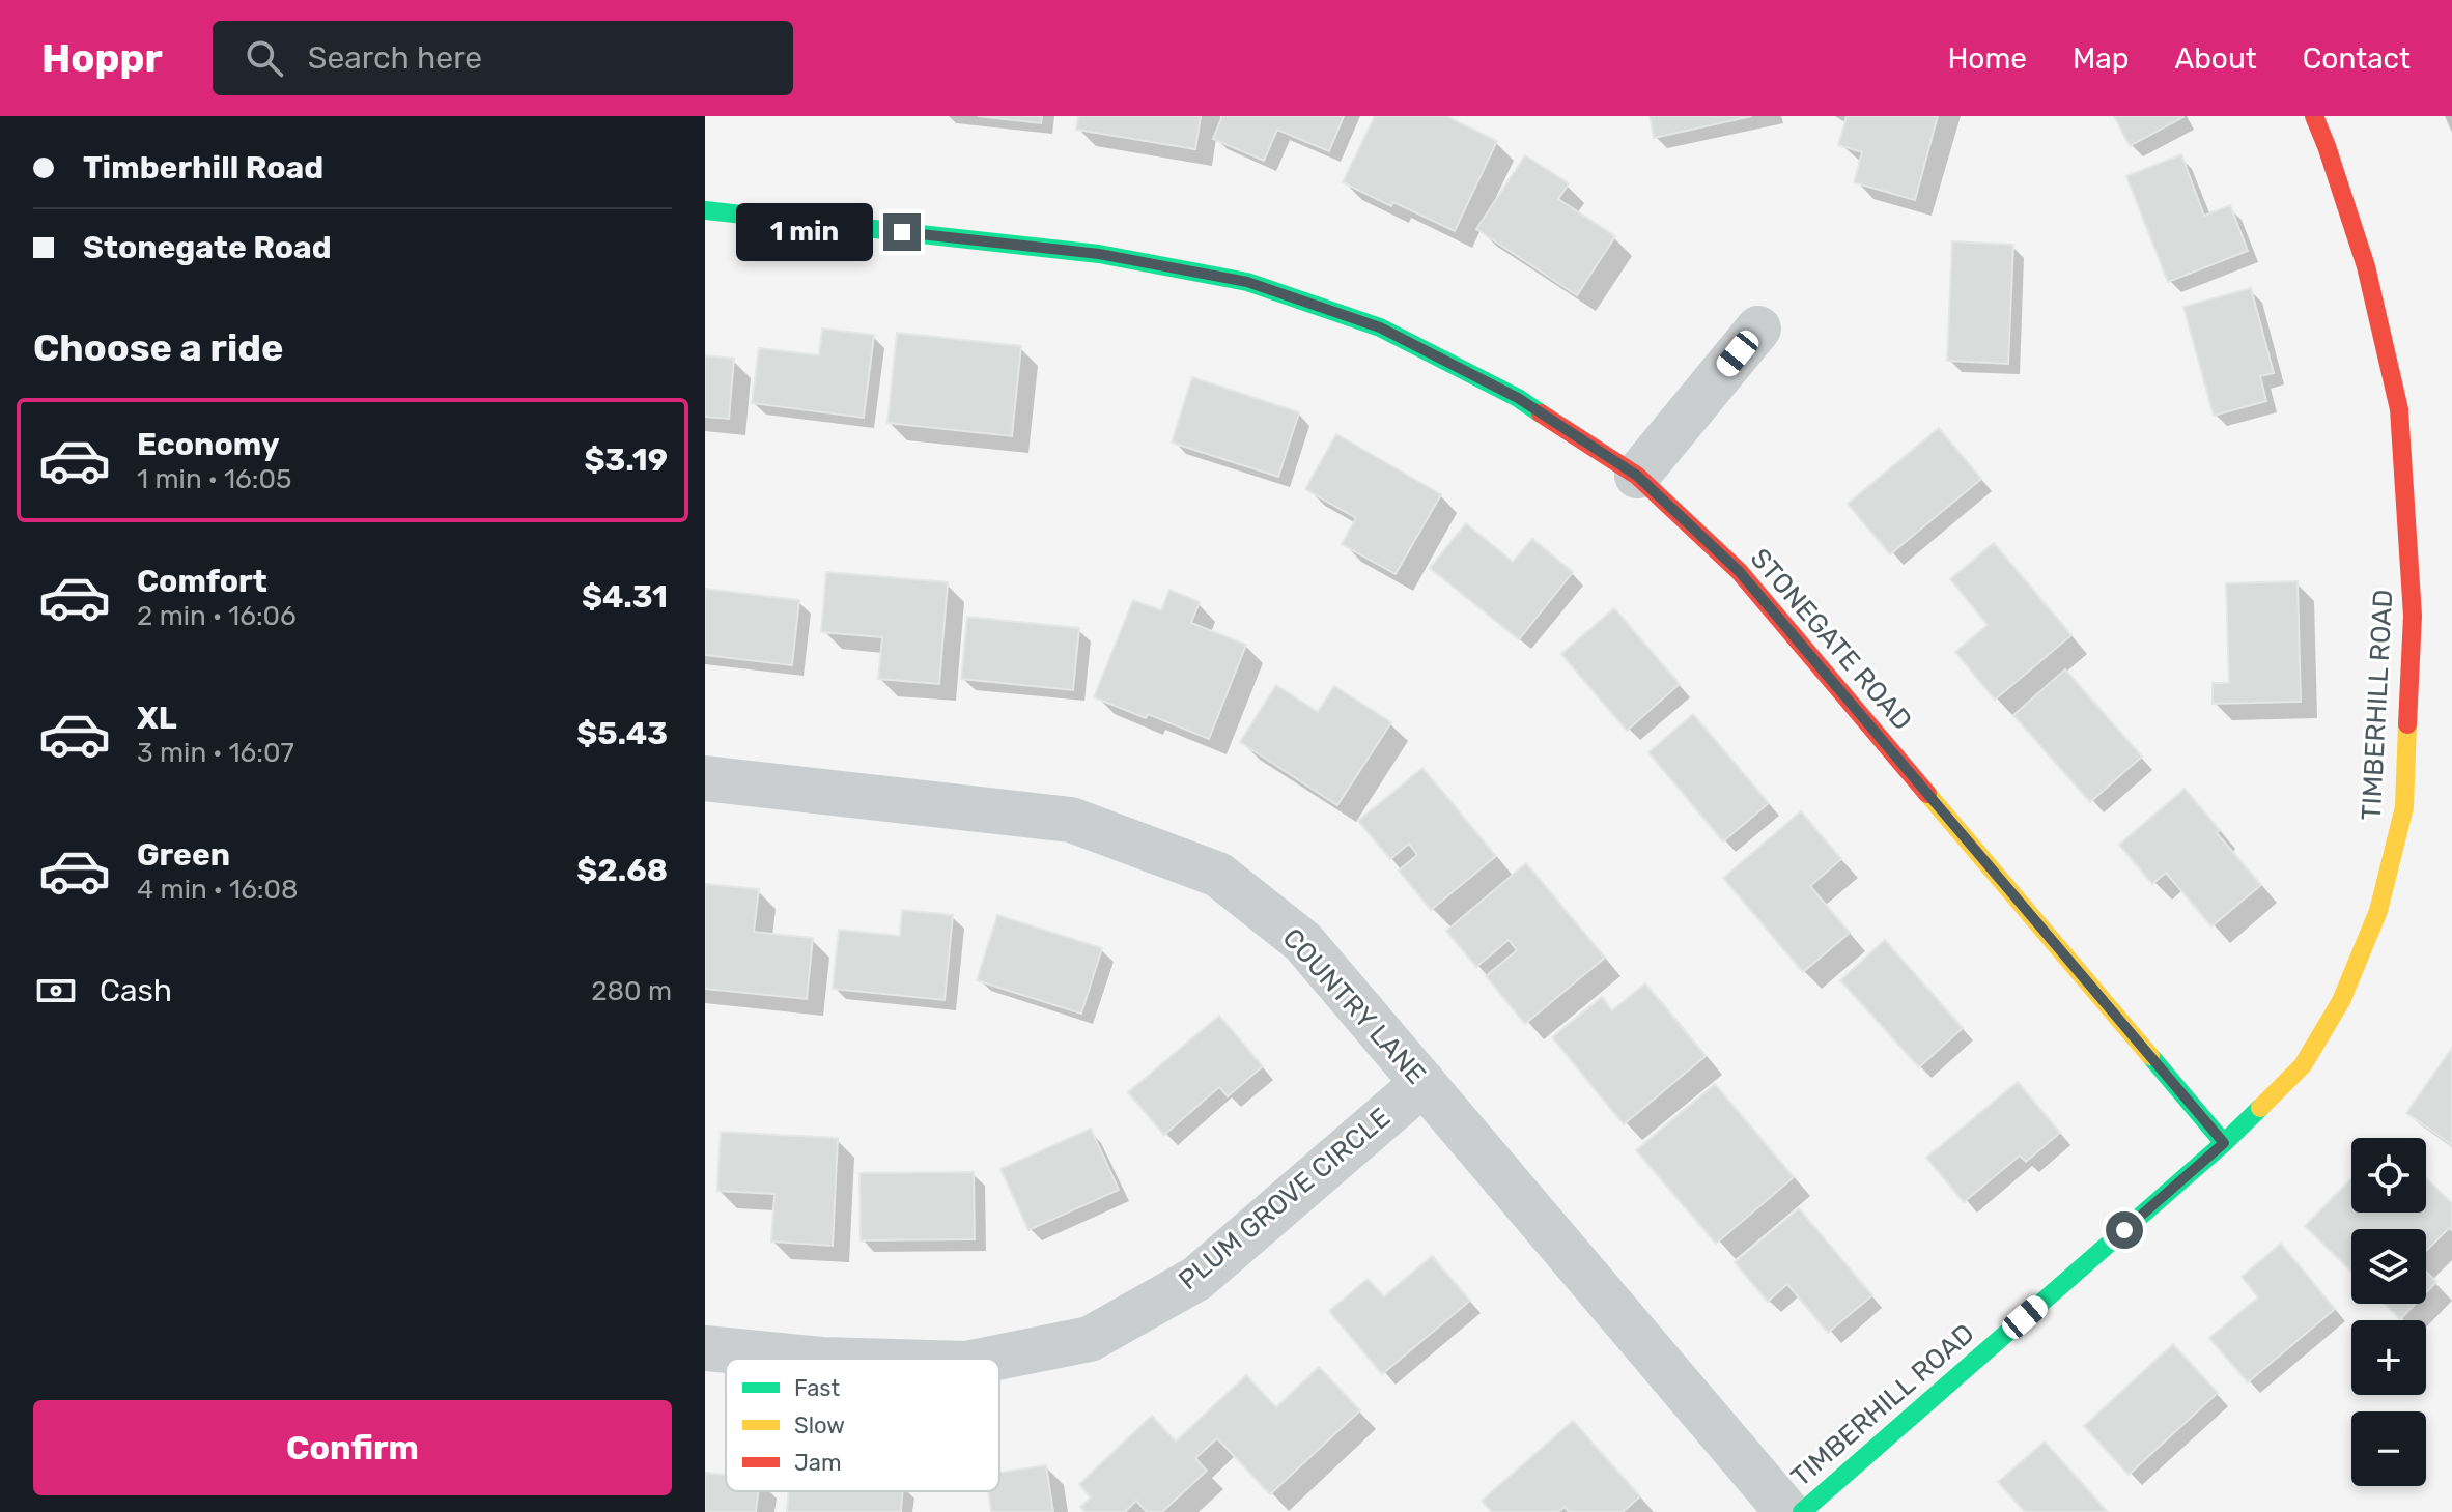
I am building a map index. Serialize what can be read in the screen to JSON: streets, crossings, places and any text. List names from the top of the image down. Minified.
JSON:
{"streets":{"street":["STONEGATE ROAD","TIMBERHILL ROAD","COUNTRY LANE","PLUM GROVE CIRCLE"]},"crossings":[["STONEGATE ROAD","TIMBERHILL ROAD"],["COUNTRY LANE","PLUM GROVE CIRCLE"]],"legend":["Fast","Slow","Jam"],"page":{"header":"Hoppr","search":"Search here","nav":["Home","Map","About","Contact"],"banner":["Timberhill Road","Stonegate Road"],"bubble":"1 min","heading":"Choose a ride","list":[{"name":"Economy","note":"1 min · 16:05","value":"$3.19"},{"name":"Comfort","note":"2 min · 16:06","value":"$4.31"},{"name":"XL","note":"3 min · 16:07","value":"$5.43"},{"name":"Green","note":"4 min · 16:08","value":"$2.68"}],"pay":["Cash","280 m"],"map_buttons":["+","−"],"buttons":"Confirm"}}
